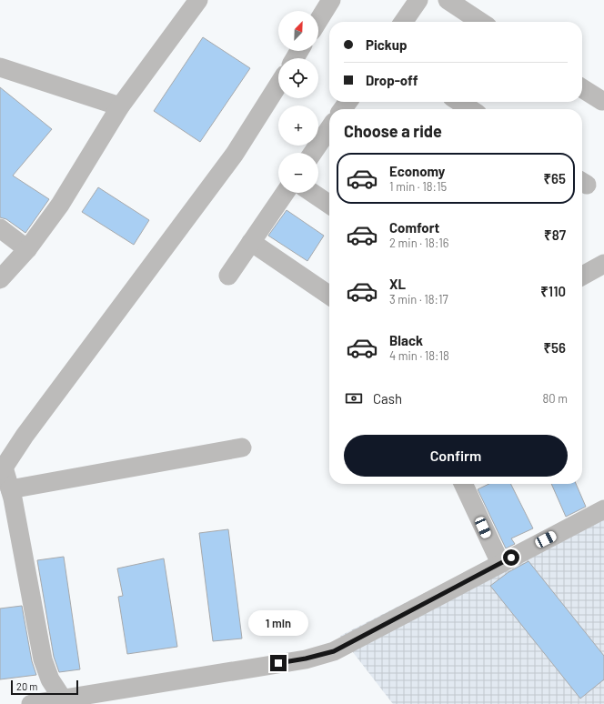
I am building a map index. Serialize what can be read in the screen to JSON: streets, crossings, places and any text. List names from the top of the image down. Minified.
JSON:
{"scale_bar":"20 m","north":"top right","page":{"map_buttons":["+","−"],"banner":["Pickup","Drop-off"],"heading":"Choose a ride","list":[{"name":"Economy","note":"1 min · 18:15","value":"₹65"},{"name":"Comfort","note":"2 min · 18:16","value":"₹87"},{"name":"XL","note":"3 min · 18:17","value":"₹110"},{"name":"Black","note":"4 min · 18:18","value":"₹56"}],"pay":["Cash","80 m"],"buttons":"Confirm","bubble":"1 min","scale":"20 m"}}
